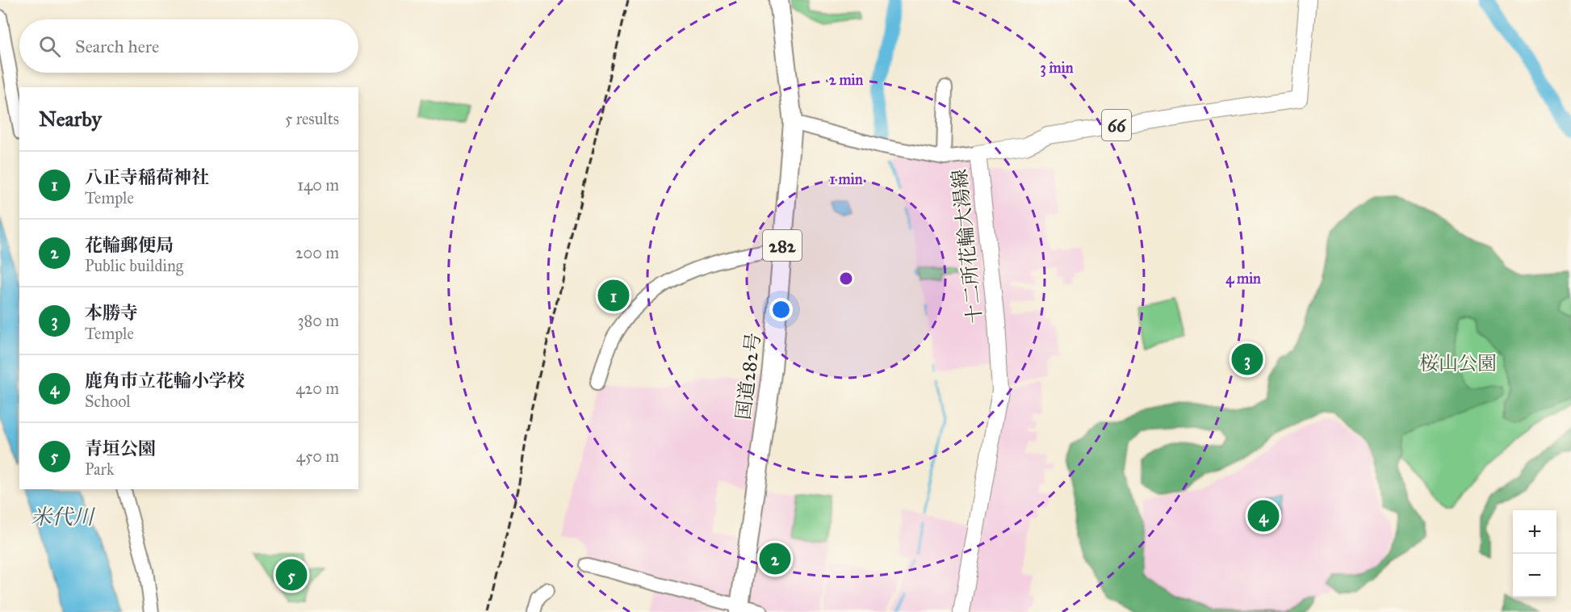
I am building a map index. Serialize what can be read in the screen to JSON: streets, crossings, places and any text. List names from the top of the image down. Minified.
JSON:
{"streets":{"highway":["282","国道282号"],"main road":["66","十二所花輪大湯線"]},"water":["米代川"],"parks":["桜山公園"],"page":{"search":"Search here","heading":["Nearby","5 results"],"list":[{"mark":"1","name":"八正寺稲荷神社","note":"Temple","value":"140 m"},{"mark":"2","name":"花輪郵便局","note":"Public building","value":"200 m"},{"mark":"3","name":"本勝寺","note":"Temple","value":"380 m"},{"mark":"4","name":"鹿角市立花輪小学校","note":"School","value":"420 m"},{"mark":"5","name":"青垣公園","note":"Park","value":"450 m"}],"pins":["1","3","4","2","5"],"map_buttons":["+","−"]},"rings":["3 min","2 min","1 min","4 min"]}
